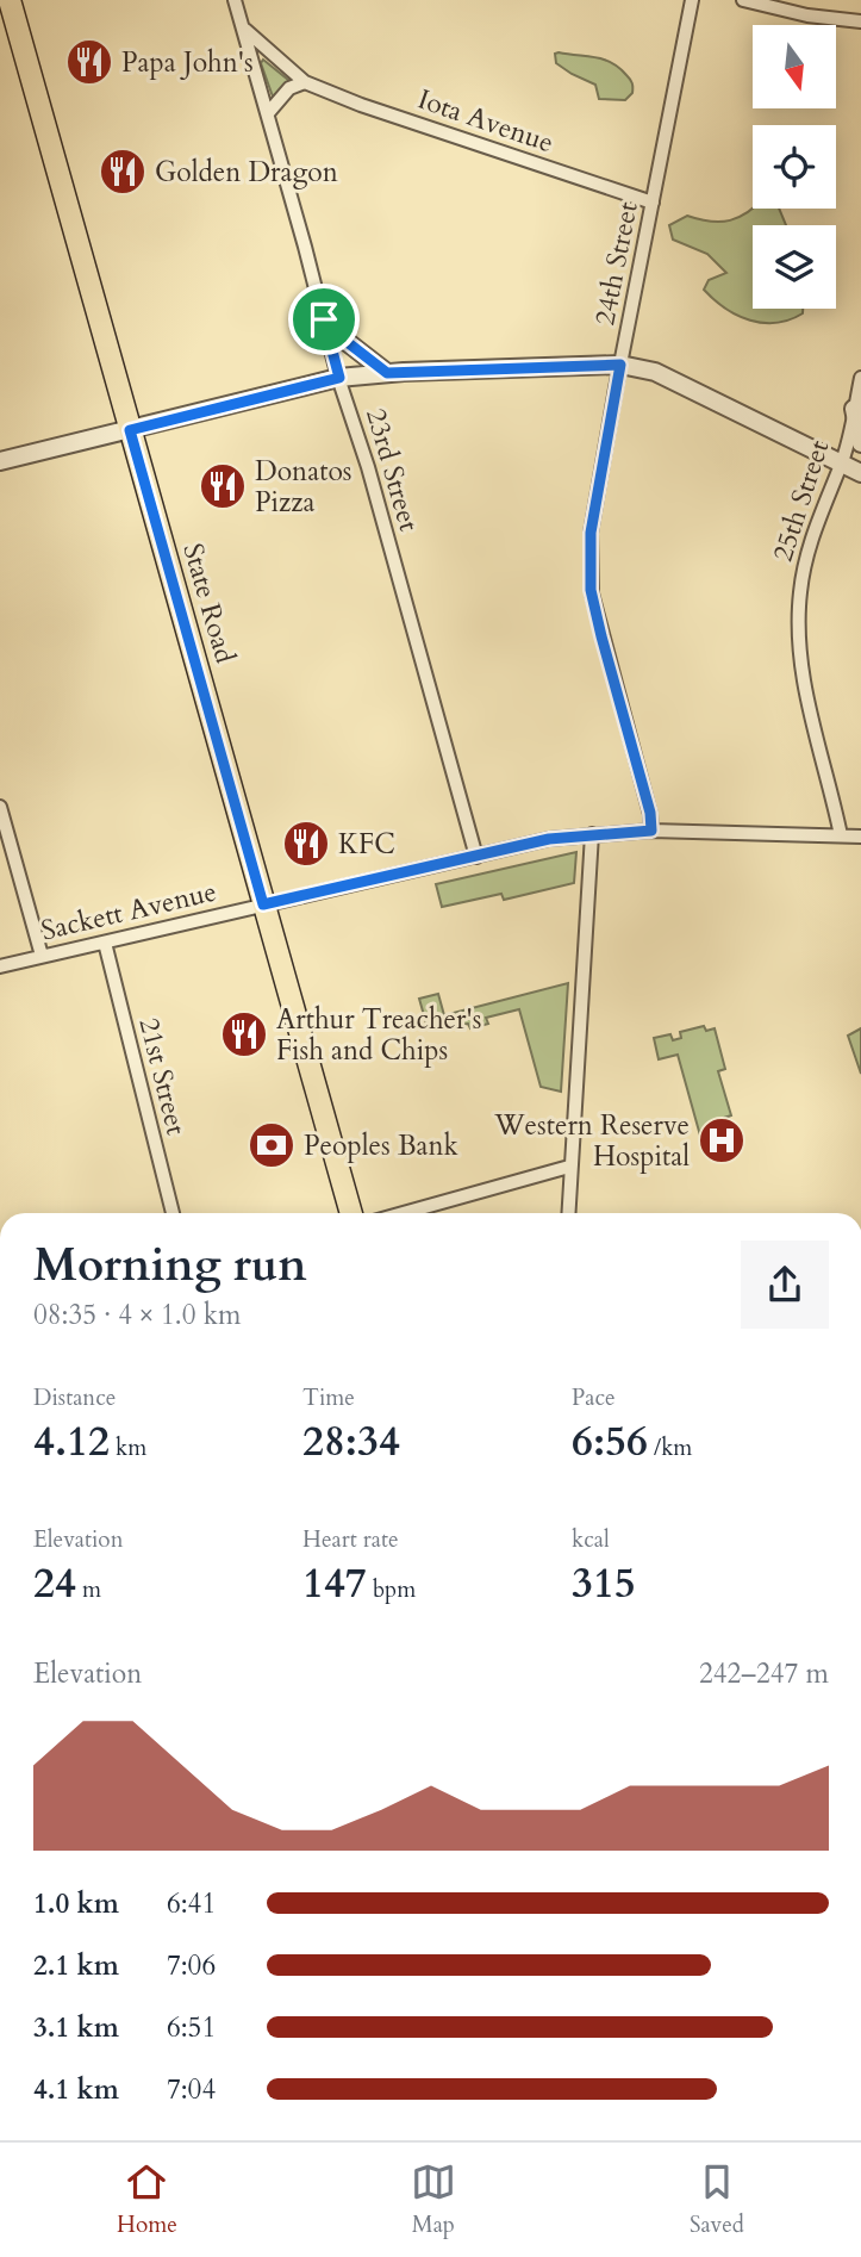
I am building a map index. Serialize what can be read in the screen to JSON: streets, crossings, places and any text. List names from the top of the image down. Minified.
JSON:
{"streets":{"main road":["State Road"],"street":["Iota Avenue","24th Street","23rd Street","25th Street","Sackett Avenue","21st Street"]},"crossings":[["Iota Avenue","24th Street"],["Iota Avenue","23rd Street"],["24th Street","Sackett Avenue"],["23rd Street","Sackett Avenue"],["25th Street","Sackett Avenue"],["State Road","Sackett Avenue"],["Sackett Avenue","21st Street"]],"places":{"restaurant":["Papa John's","Golden Dragon","Donatos Pizza","KFC","Arthur Treacher's Fish and Chips"],"hospital":["Western Reserve Hospital"],"bank":["Peoples Bank"]},"north":"bottom","page":{"heading":["Morning run","08:35 · 4 × 1.0 km"],"stats":[["Distance","4.12 km"],["Time","28:34"],["Pace","6:56 /km"],["Elevation","24 m"],["Heart rate","147 bpm"],["kcal","315"]],"chart":["Elevation","242–247 m"],"list":[{"name":"1.0 km","note":"6:41"},{"name":"2.1 km","note":"7:06"},{"name":"3.1 km","note":"6:51"},{"name":"4.1 km","note":"7:04"}],"tabs":["Home","Map","Saved"]}}
